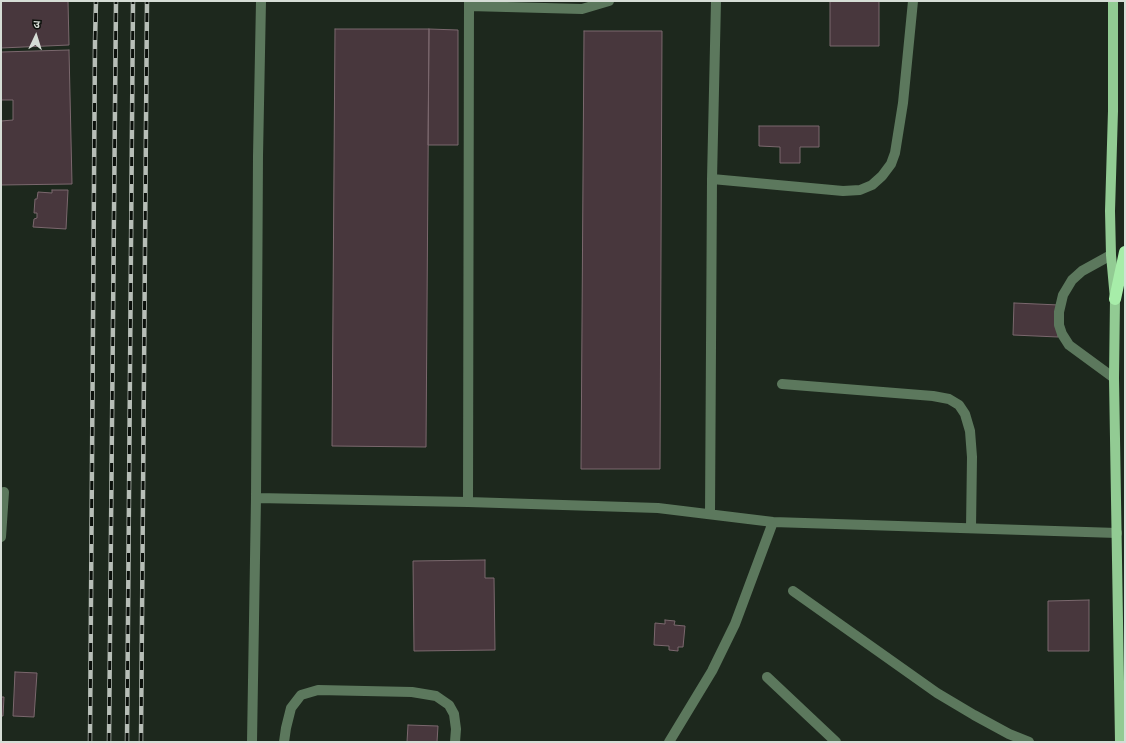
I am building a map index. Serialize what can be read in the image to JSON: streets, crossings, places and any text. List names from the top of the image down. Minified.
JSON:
{"north":"top"}
